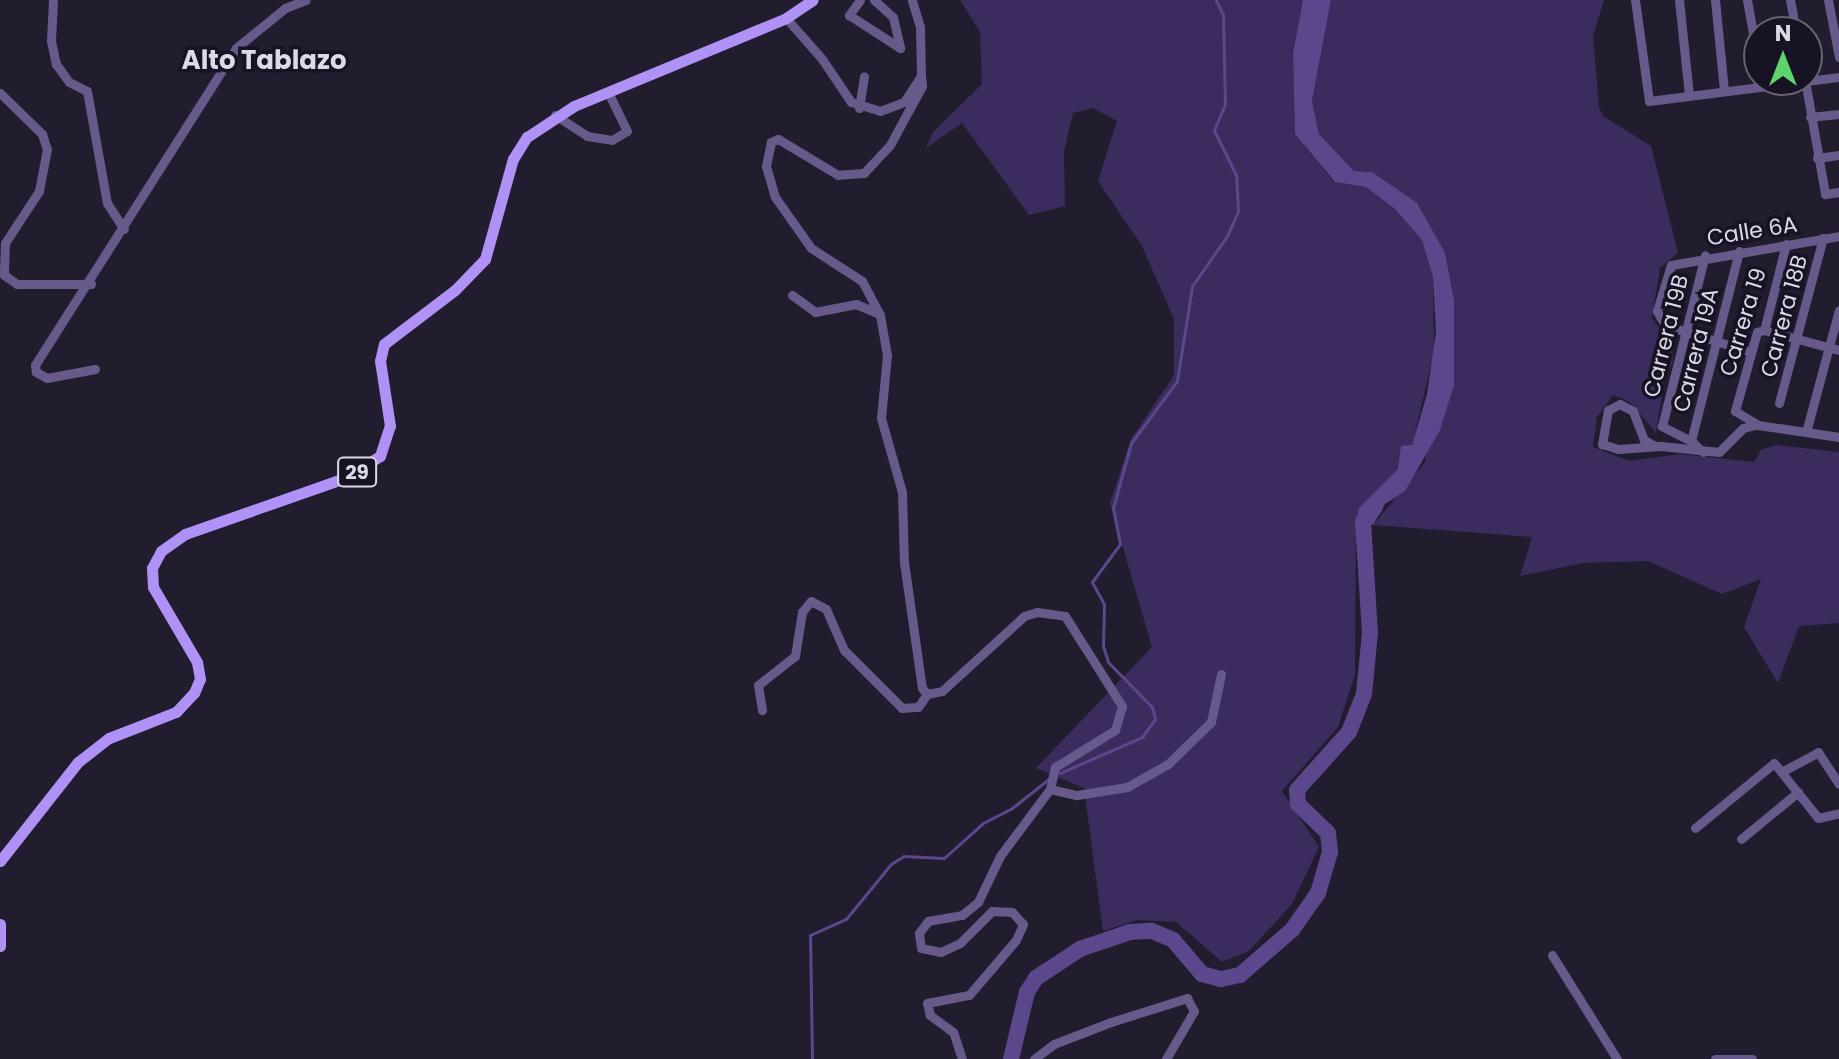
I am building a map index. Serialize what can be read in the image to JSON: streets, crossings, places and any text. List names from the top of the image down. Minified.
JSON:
{"streets":{"main road":["29"],"street":["Calle 6A","Carrera 18B","Carrera 19","Carrera 19B","Carrera 19A"]},"crossings":[["Calle 6A","Carrera 18B"],["Calle 6A","Carrera 19"],["Calle 6A","Carrera 19B"],["Calle 6A","Carrera 19A"],["Carrera 19B","Carrera 19A"]],"districts":["Alto Tablazo"],"north":"top"}
